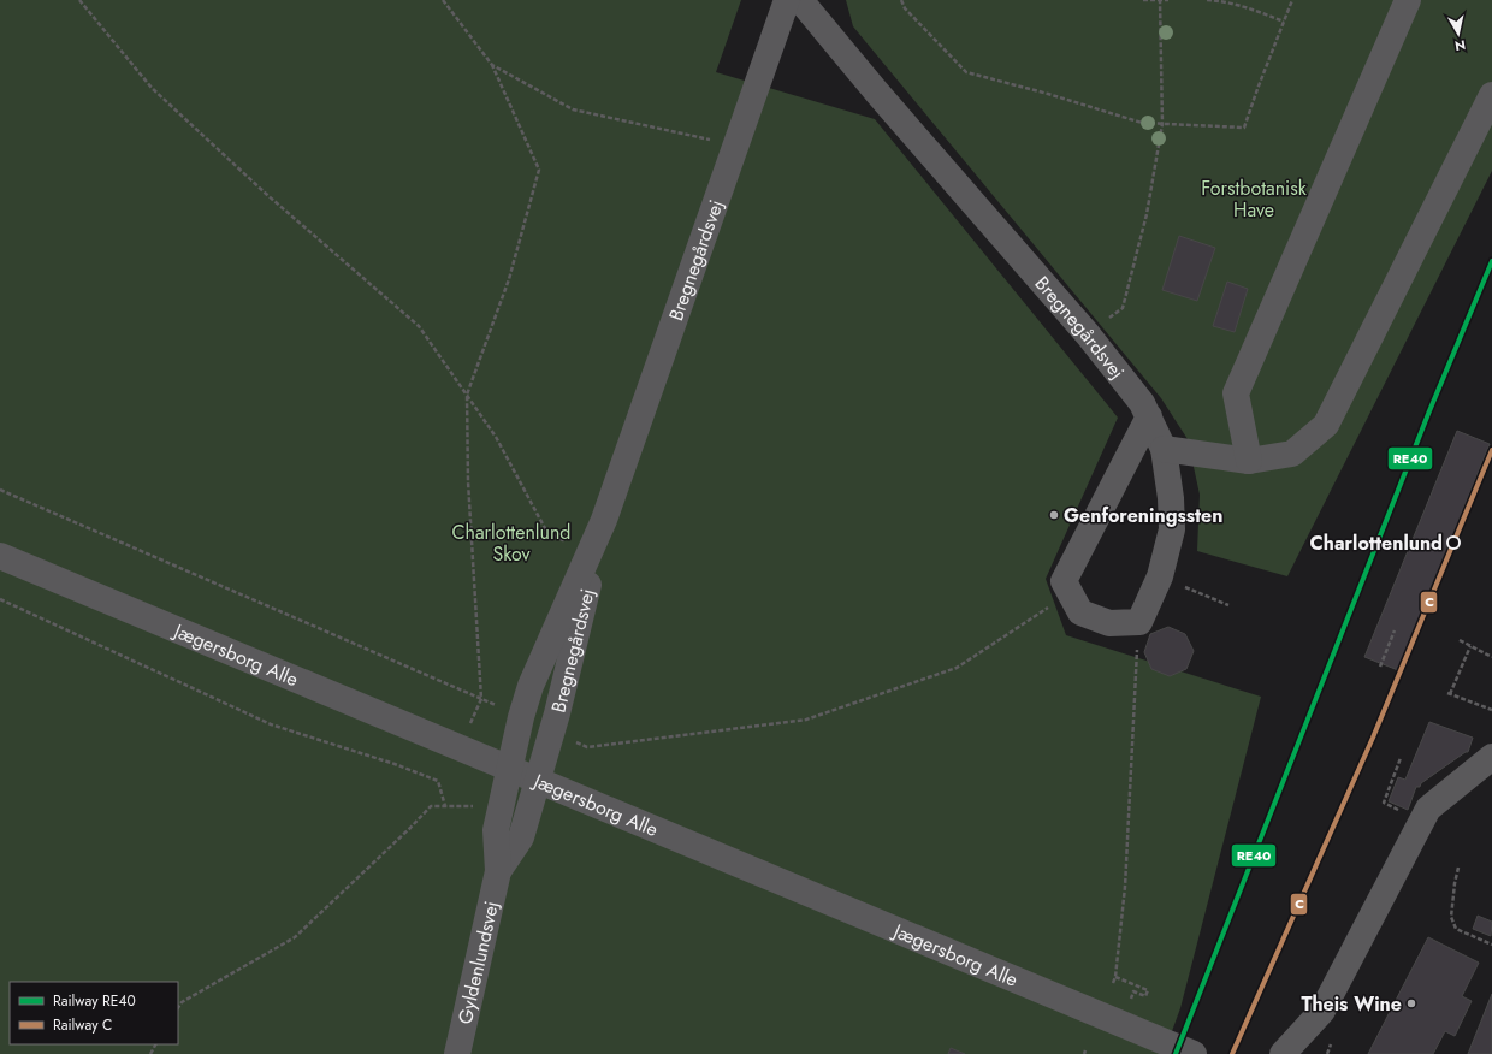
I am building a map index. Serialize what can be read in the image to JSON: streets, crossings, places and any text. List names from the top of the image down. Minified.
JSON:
{"streets":{"street":["Bregnegårdsvej","Jægersborg Alle","Gyldenlundsvej"]},"crossings":[["Bregnegårdsvej","Jægersborg Alle"],["Bregnegårdsvej","Gyldenlundsvej"],["Jægersborg Alle","Gyldenlundsvej"]],"parks":["Forstbotanisk Have","Charlottenlund Skov"],"places":["Genforeningssten","Charlottenlund","Theis Wine"],"lines":["rail line RE40","rail line C"],"legend":["Railway RE40","Railway C"],"north":"bottom"}
